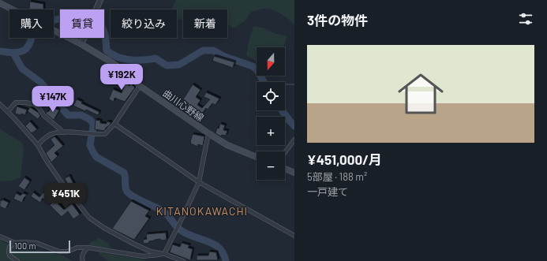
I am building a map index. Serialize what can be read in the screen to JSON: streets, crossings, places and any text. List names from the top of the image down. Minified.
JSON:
{"streets":{"main road":["曲川心野線"]},"districts":["KITANOKAWACHI"],"scale_bar":"100 m","north":"bottom","page":{"heading":"3件の物件","chip":["購入","賃貸","絞り込み","新着"],"list":[{"name":"¥451,000/月","note":"5部屋 · 188 m² · 一戸建て"}],"map_buttons":["+","−"],"price":["¥192K","¥147K","¥451K"],"scale":"100 m"}}
